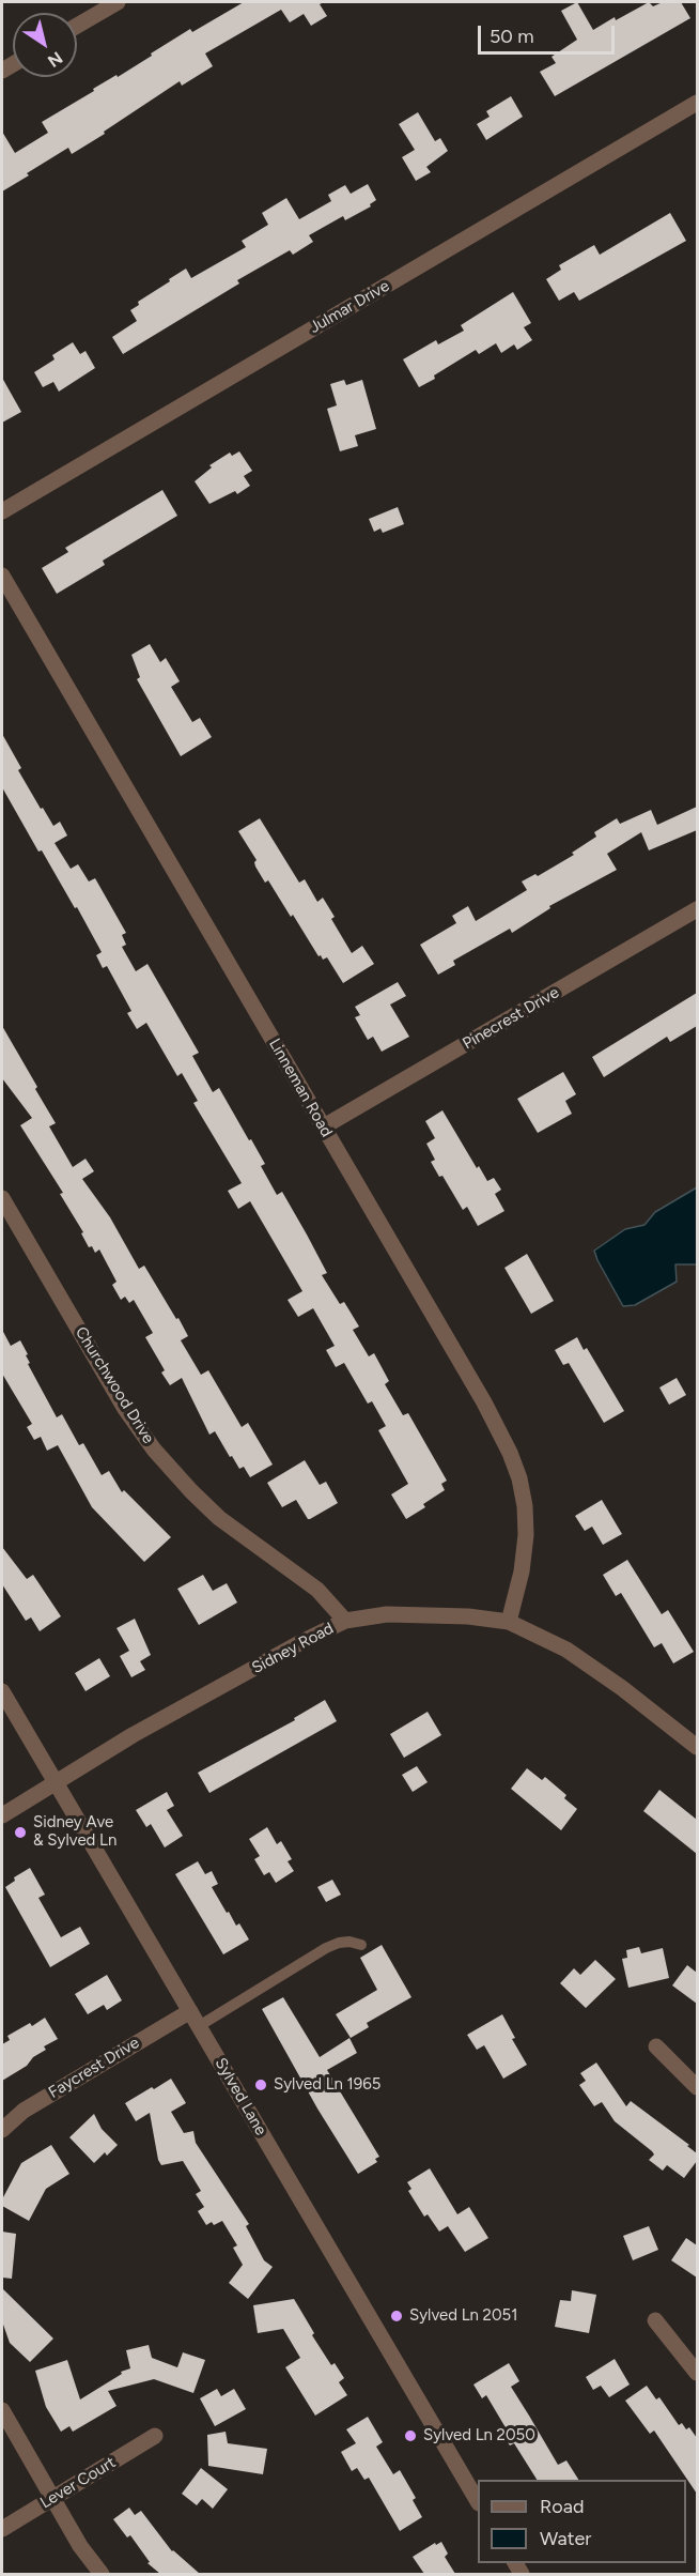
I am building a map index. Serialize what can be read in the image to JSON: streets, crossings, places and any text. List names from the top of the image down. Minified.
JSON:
{"streets":{"street":["Julmar Drive","Pinecrest Drive","Linneman Road","Churchwood Drive","Sidney Road","Faycrest Drive","Sylved Lane","Lever Court"]},"crossings":[["Pinecrest Drive","Linneman Road"],["Linneman Road","Sidney Road"],["Churchwood Drive","Sidney Road"],["Sidney Road","Sylved Lane"],["Faycrest Drive","Sylved Lane"]],"places":["Sidney Ave & Sylved Ln","Sylved Ln 1965","Sylved Ln 2051","Sylved Ln 2050"],"legend":["Road","Water"],"scale_bar":"50 m","north":"bottom right"}
